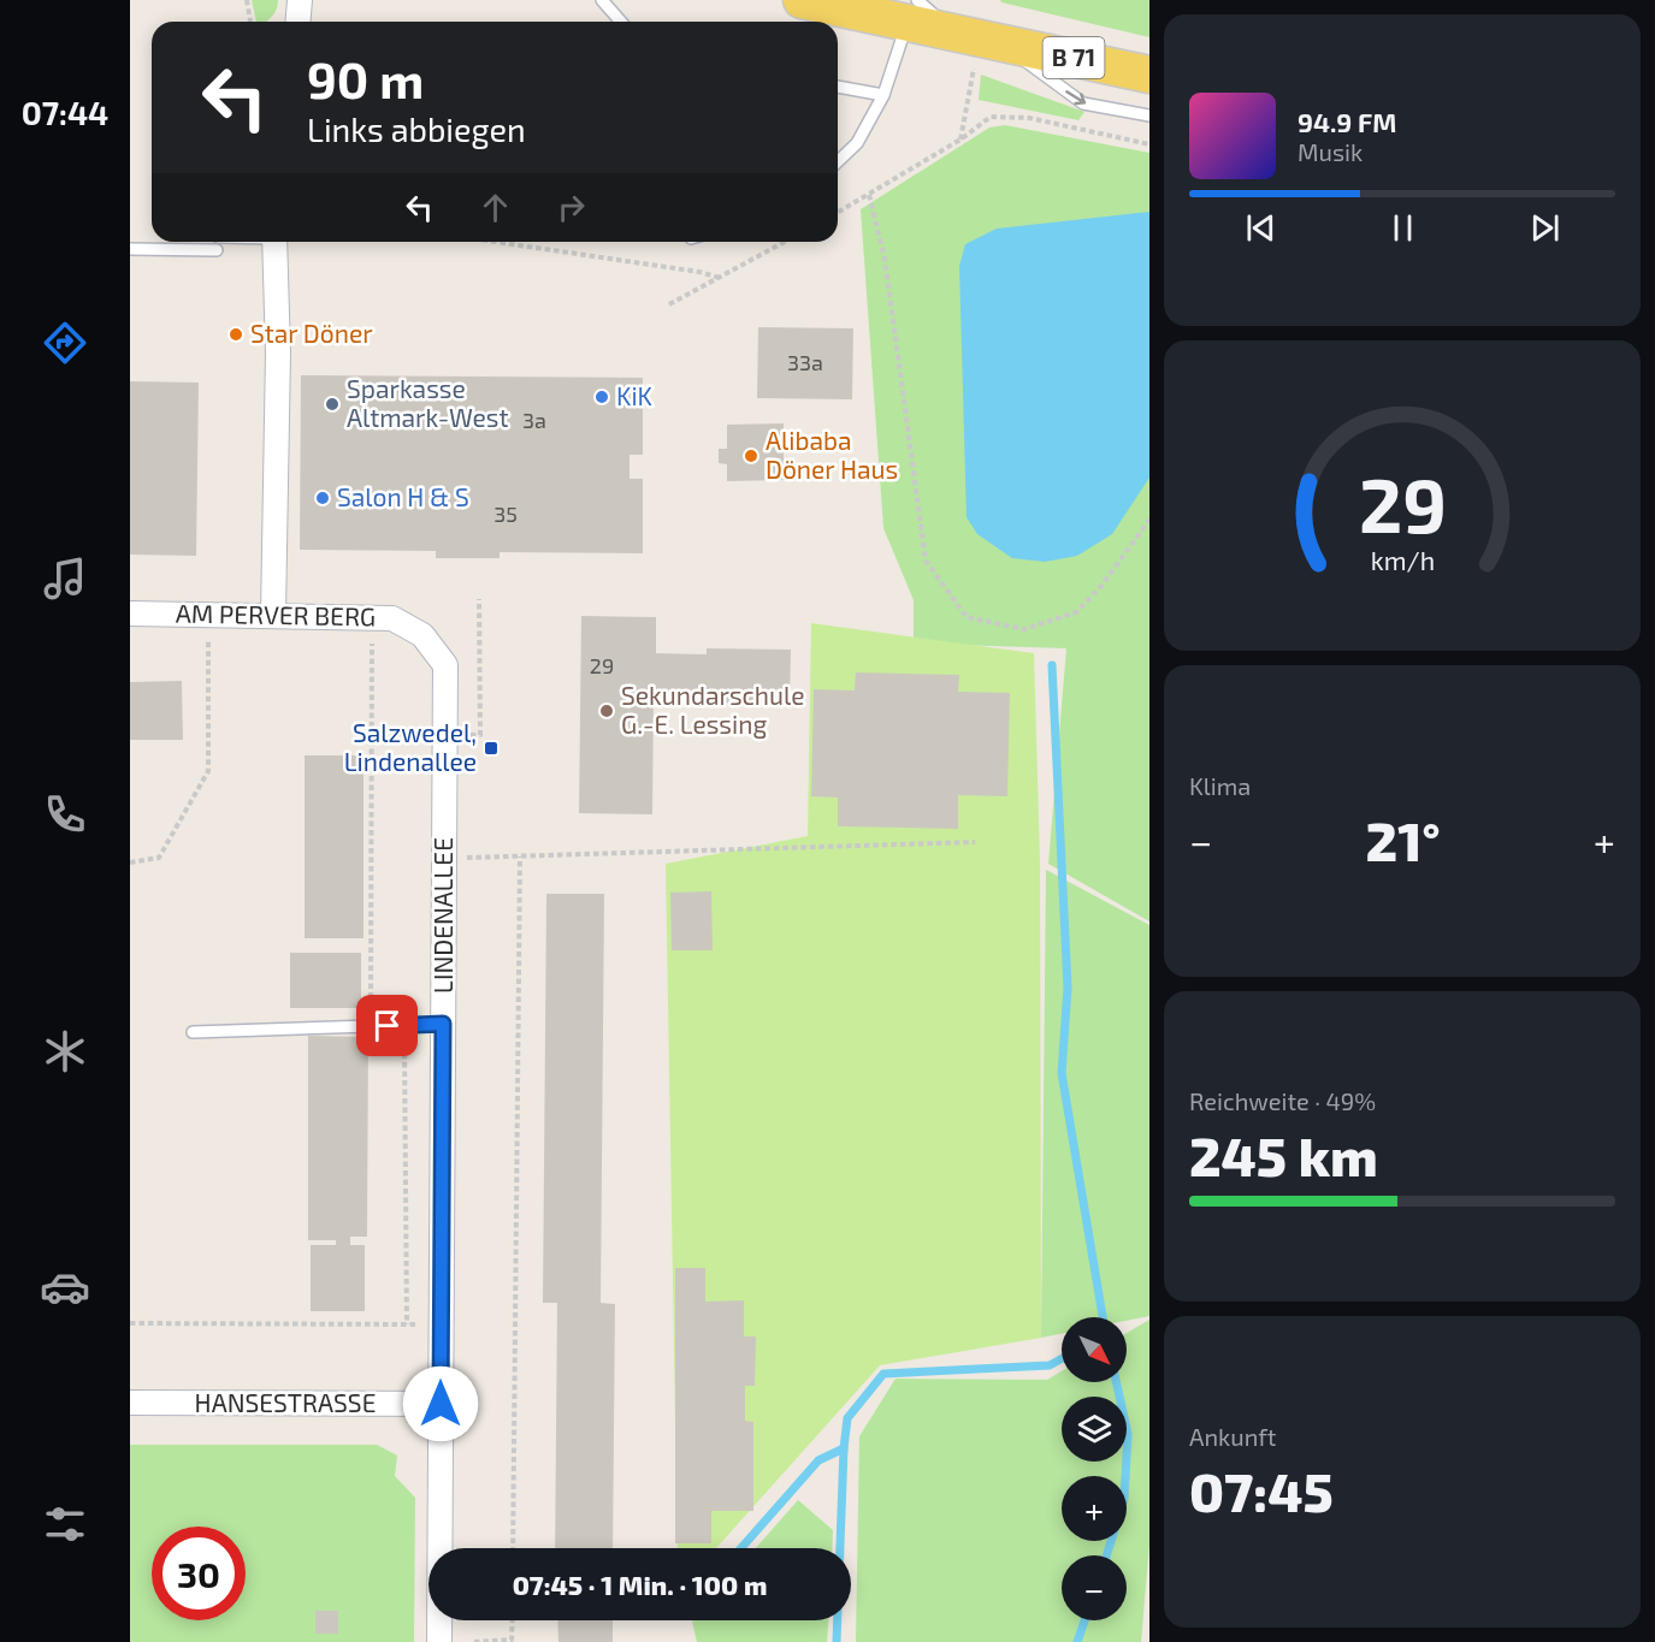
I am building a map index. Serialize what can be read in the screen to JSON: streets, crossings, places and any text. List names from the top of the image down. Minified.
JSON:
{"streets":{"main road":["B 71"],"street":["AM PERVER BERG","LINDENALLEE","HANSESTRASSE"]},"crossings":[["AM PERVER BERG","LINDENALLEE"],["LINDENALLEE","HANSESTRASSE"]],"places":{"other":["Star Döner","KiK","Sparkasse Altmark-West","Alibaba Döner Haus","Salon H & S","Sekundarschule G.-E. Lessing"],"transit":["Salzwedel, Lindenallee"]},"house_numbers":["33a","3a","35","29"],"north":"bottom right","page":{"tabs":"07:44","turn":["90 m","Links abbiegen"],"song":["94.9 FM","Musik"],"tile":["Klima",["Reichweite · 49%","245 km"],["Ankunft","07:45"]],"heat":["−","21°","+"],"map_buttons":["+","−"],"limit":"30","trip":"07:45 · 1 Min. · 100 m","gauge":["29","km/h"]}}
